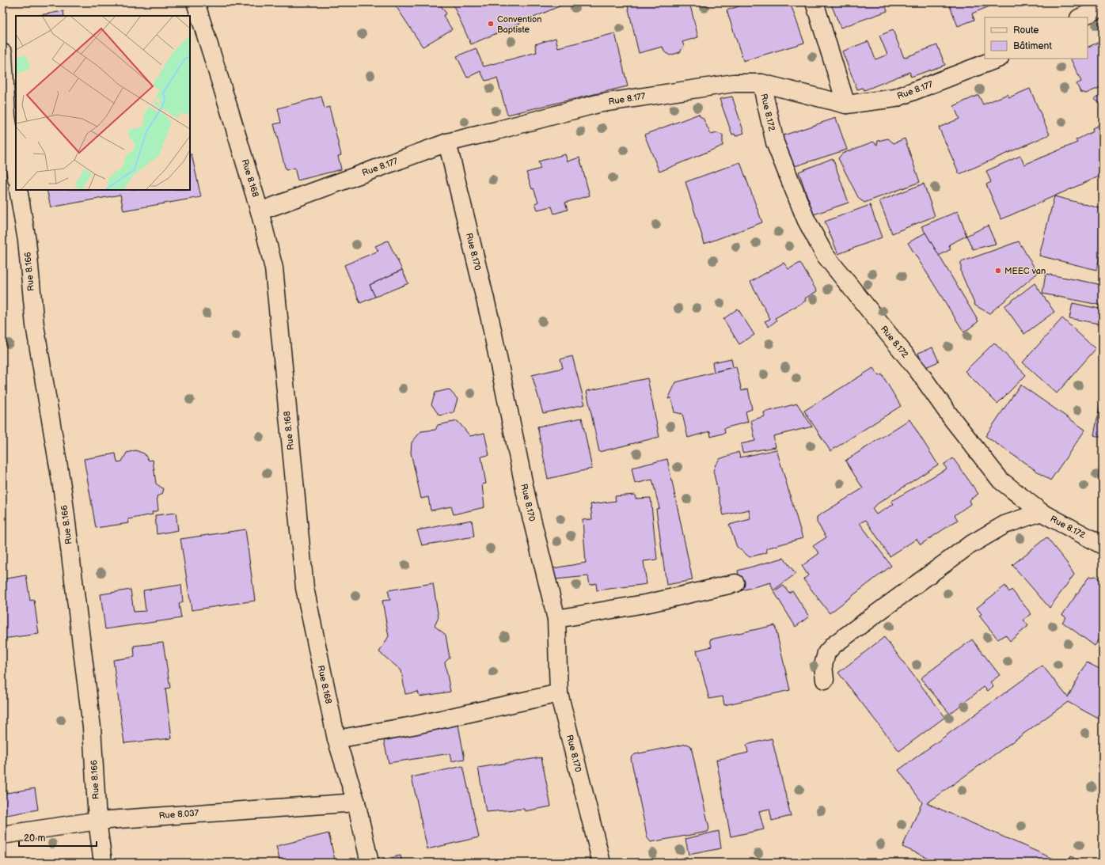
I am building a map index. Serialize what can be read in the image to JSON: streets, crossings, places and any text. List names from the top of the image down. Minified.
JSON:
{"streets":{"street":["Rue 8.177","Rue 8.172","Rue 8.168","Rue 8.170","Rue 8.166","Rue 8.037"]},"crossings":[["Rue 8.177","Rue 8.172"],["Rue 8.177","Rue 8.168"],["Rue 8.177","Rue 8.170"],["Rue 8.168","Rue 8.037"],["Rue 8.166","Rue 8.037"]],"places":["Convention Baptiste","MEEC van"],"legend":["Route","Bâtiment"],"scale_bar":"20 m"}
